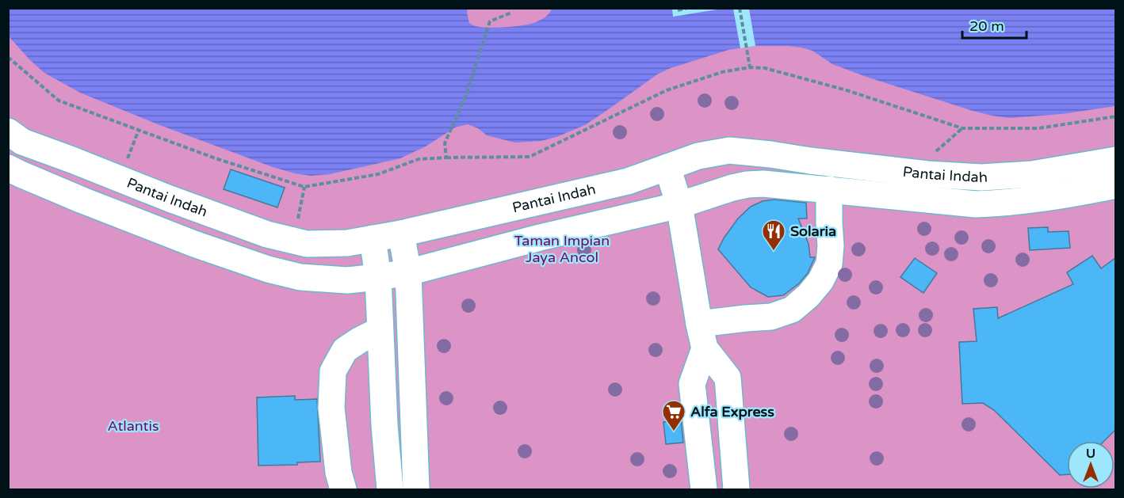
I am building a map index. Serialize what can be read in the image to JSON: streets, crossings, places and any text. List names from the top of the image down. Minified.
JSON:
{"streets":{"street":["Pantai Indah"]},"parks":["Taman Impian Jaya Ancol","Atlantis"],"places":{"restaurant":["Solaria"],"supermarket":["Alfa Express"]},"scale_bar":"20 m","north":"top"}
